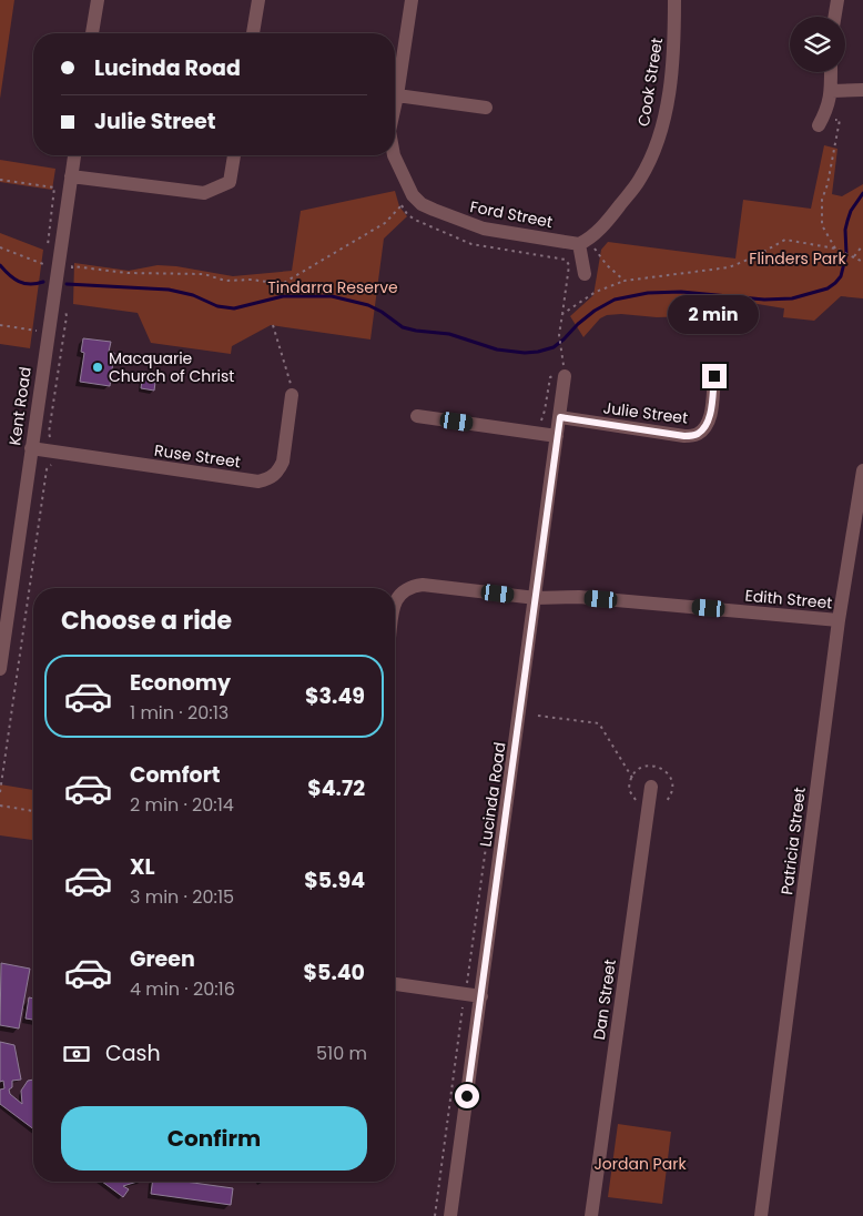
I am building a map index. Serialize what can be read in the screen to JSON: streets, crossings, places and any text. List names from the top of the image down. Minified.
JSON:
{"streets":{"street":["Cook Street","Ford Street","Kent Road","Julie Street","Ruse Street","Edith Street","Lucinda Road","Patricia Street","Dan Street"]},"crossings":[["Cook Street","Ford Street"],["Kent Road","Ruse Street"],["Julie Street","Lucinda Road"],["Edith Street","Lucinda Road"],["Edith Street","Patricia Street"]],"parks":["Flinders Park","Tindarra Reserve","Jordan Park"],"places":["Macquarie Church of Christ"],"page":{"banner":["Lucinda Road","Julie Street"],"bubble":"2 min","heading":"Choose a ride","list":[{"name":"Economy","note":"1 min · 20:13","value":"$3.49"},{"name":"Comfort","note":"2 min · 20:14","value":"$4.72"},{"name":"XL","note":"3 min · 20:15","value":"$5.94"},{"name":"Green","note":"4 min · 20:16","value":"$5.40"}],"pay":["Cash","510 m"],"buttons":"Confirm"}}
